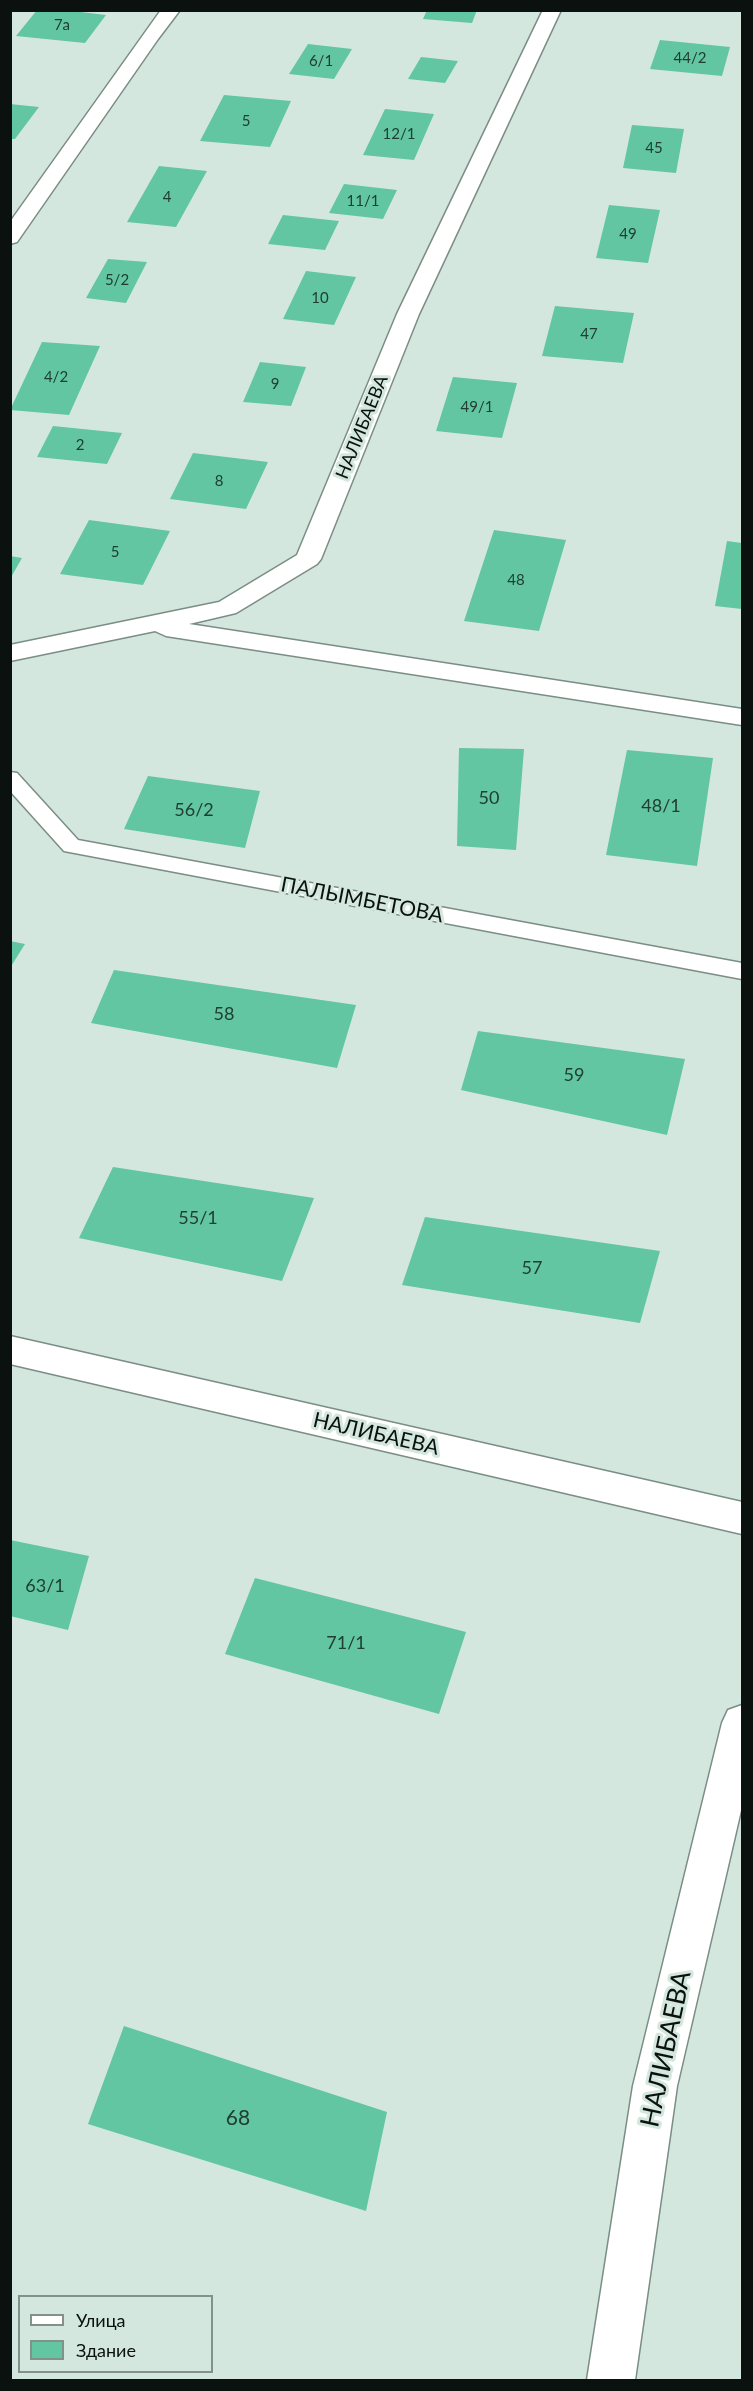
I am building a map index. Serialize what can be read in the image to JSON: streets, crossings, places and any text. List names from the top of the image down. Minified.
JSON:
{"streets":{"street":["НАЛИБАЕВА"],"lane":["ПАЛЫМБЕТОВА"]},"house_numbers":["7а","44/2","6/1","5","12/1","45","4","11/1","49","5/2","10","47","4/2","9","49/1","2","8","5","48","50","48/1","56/2","58","59","55/1","57","63/1","71/1","68"],"legend":["Улица","Здание"]}
